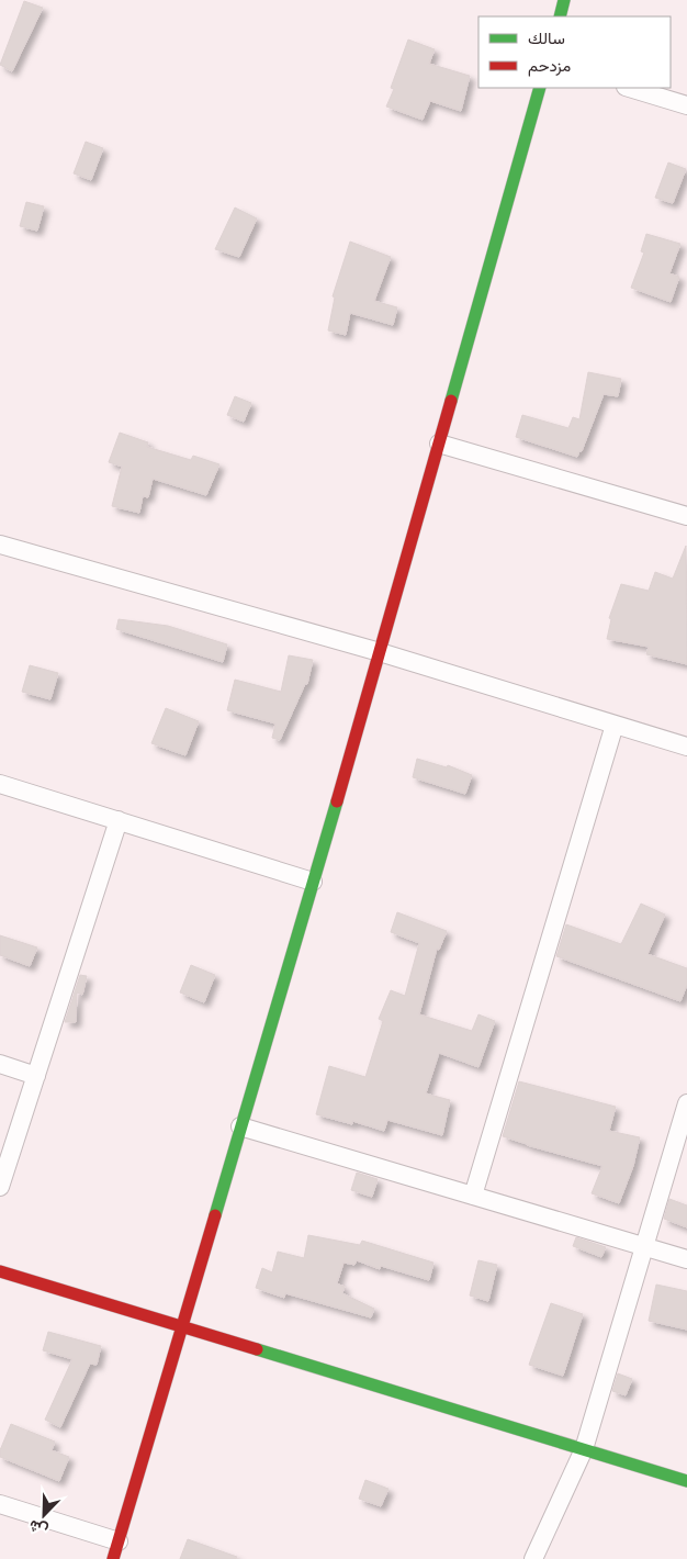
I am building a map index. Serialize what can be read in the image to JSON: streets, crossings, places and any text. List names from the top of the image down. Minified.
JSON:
{"legend":["سالك","مزدحم"],"north":"bottom left"}
